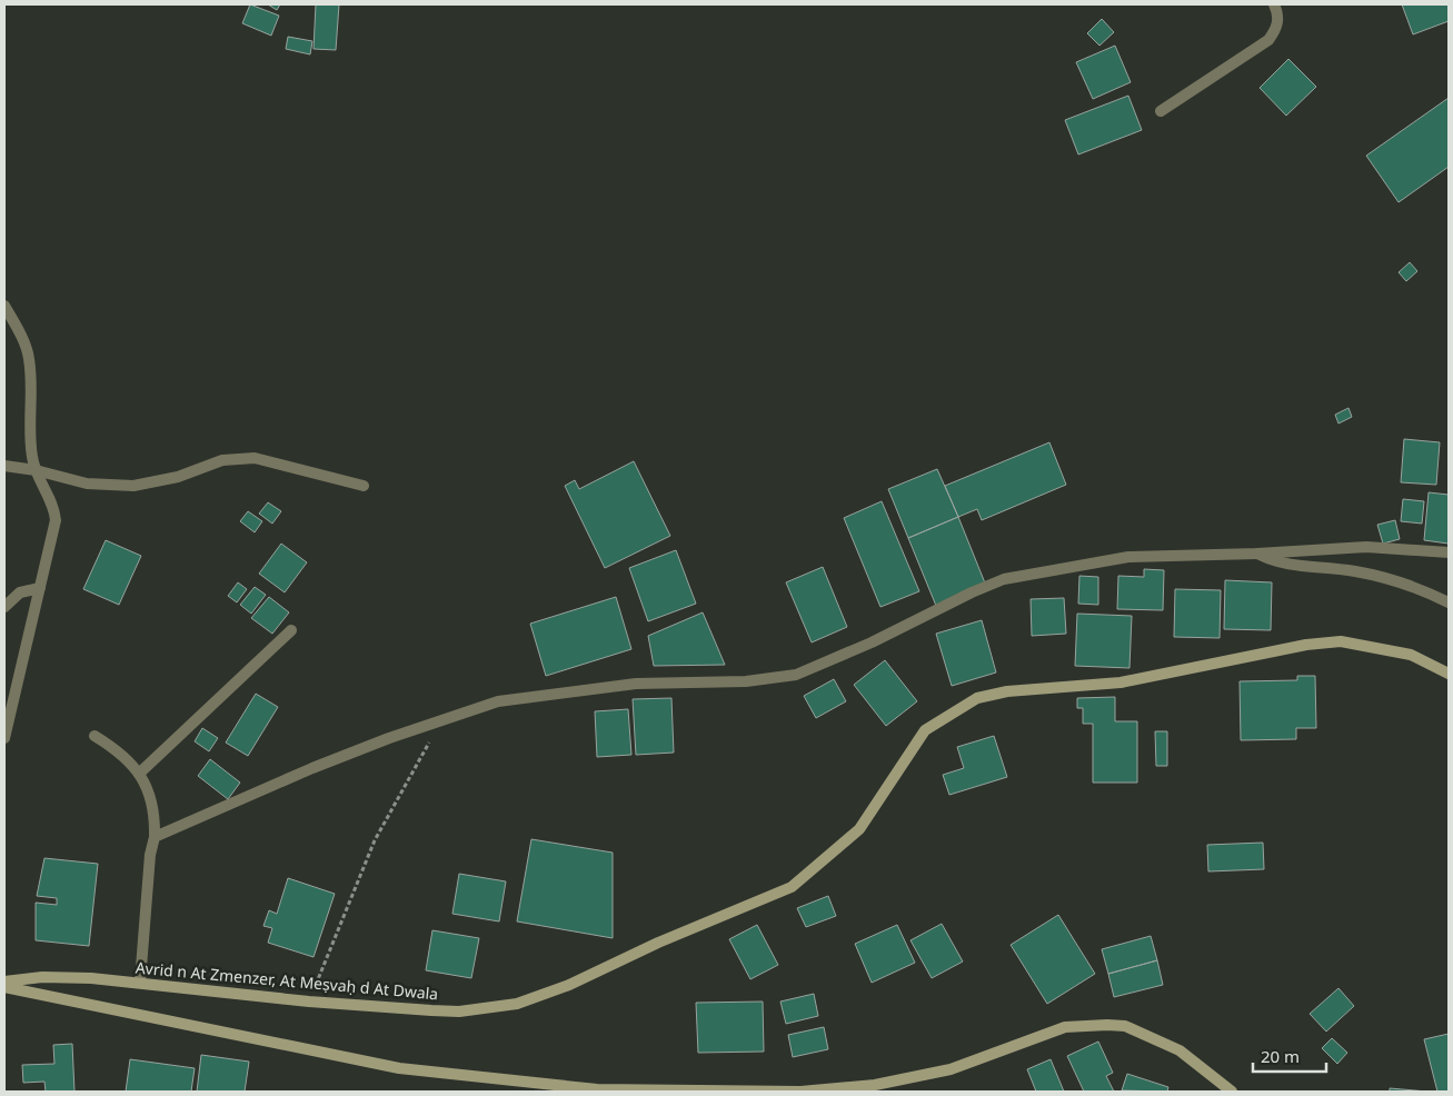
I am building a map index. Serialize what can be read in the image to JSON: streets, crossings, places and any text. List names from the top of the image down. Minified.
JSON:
{"streets":{"main road":["Avrid n At Zmenzer, At Meṣvaḥ d At Dwala"]},"scale_bar":"20 m"}
